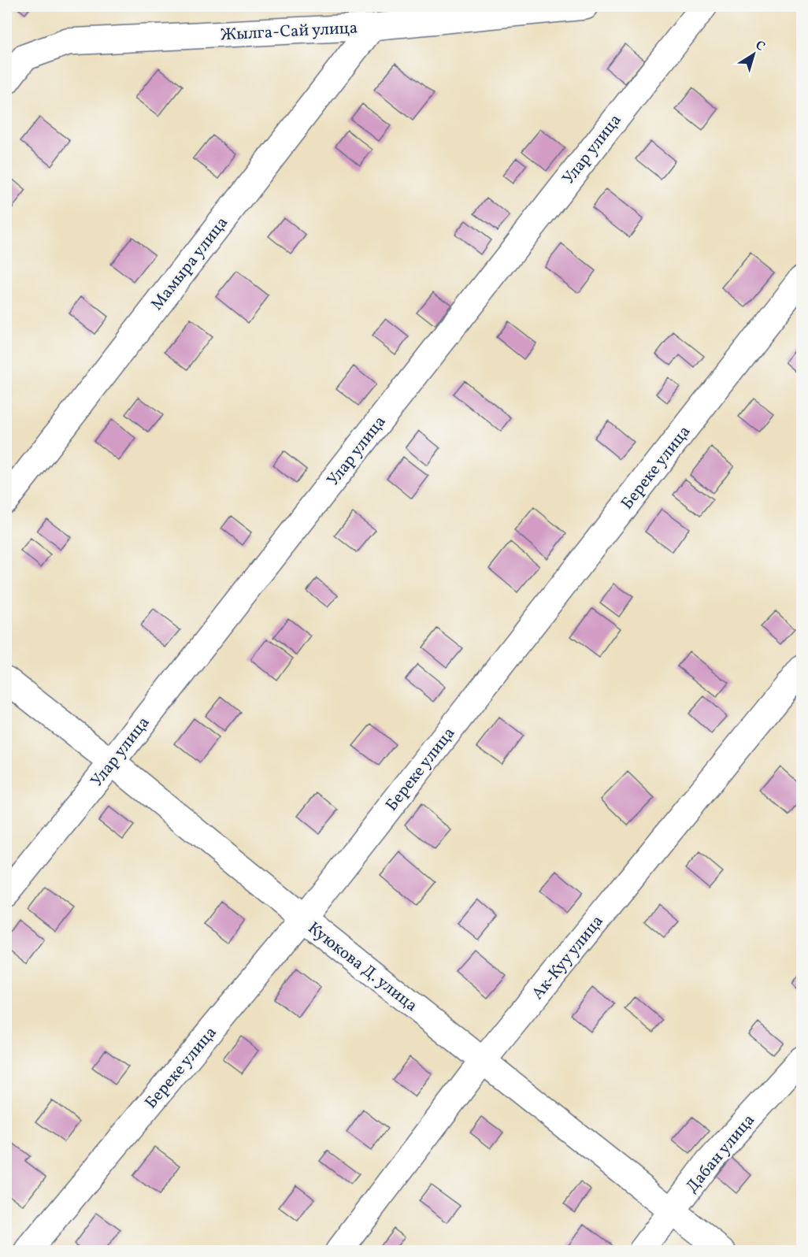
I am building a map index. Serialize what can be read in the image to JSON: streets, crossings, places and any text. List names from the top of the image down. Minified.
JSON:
{"streets":{"street":["Жылга-Сай улица","Улар улица","Мамыра улица","Береке улица","Ак-Куу улица","Куюкова Д. улица","Дабан улица"]},"crossings":[["Жылга-Сай улица","Мамыра улица"],["Улар улица","Куюкова Д. улица"],["Береке улица","Куюкова Д. улица"],["Ак-Куу улица","Куюкова Д. улица"],["Куюкова Д. улица","Дабан улица"]],"north":"top right"}
